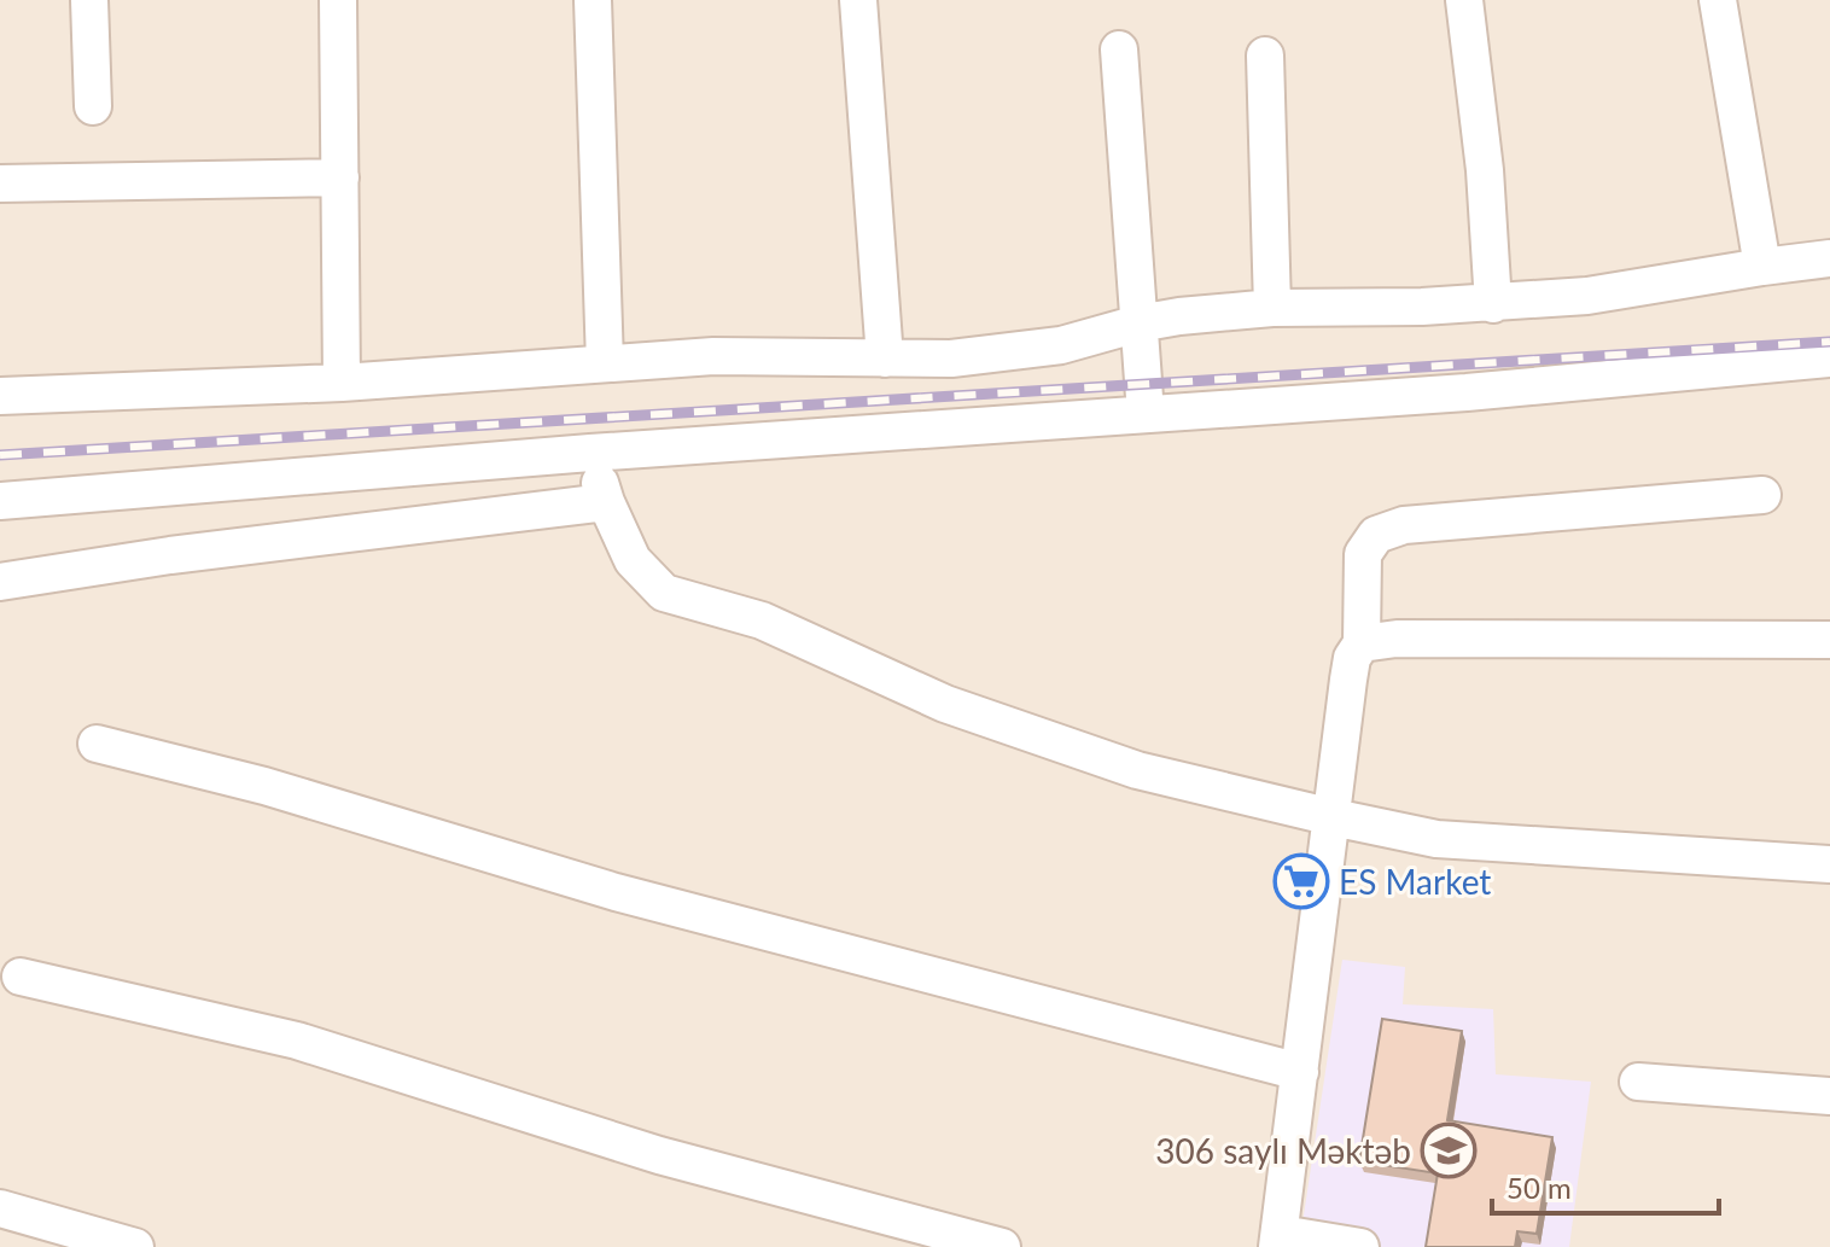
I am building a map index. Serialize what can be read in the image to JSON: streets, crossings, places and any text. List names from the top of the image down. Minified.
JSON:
{"places":{"supermarket":["ES Market"],"school or university":["306 saylı Məktəb"]},"scale_bar":"50 m"}
